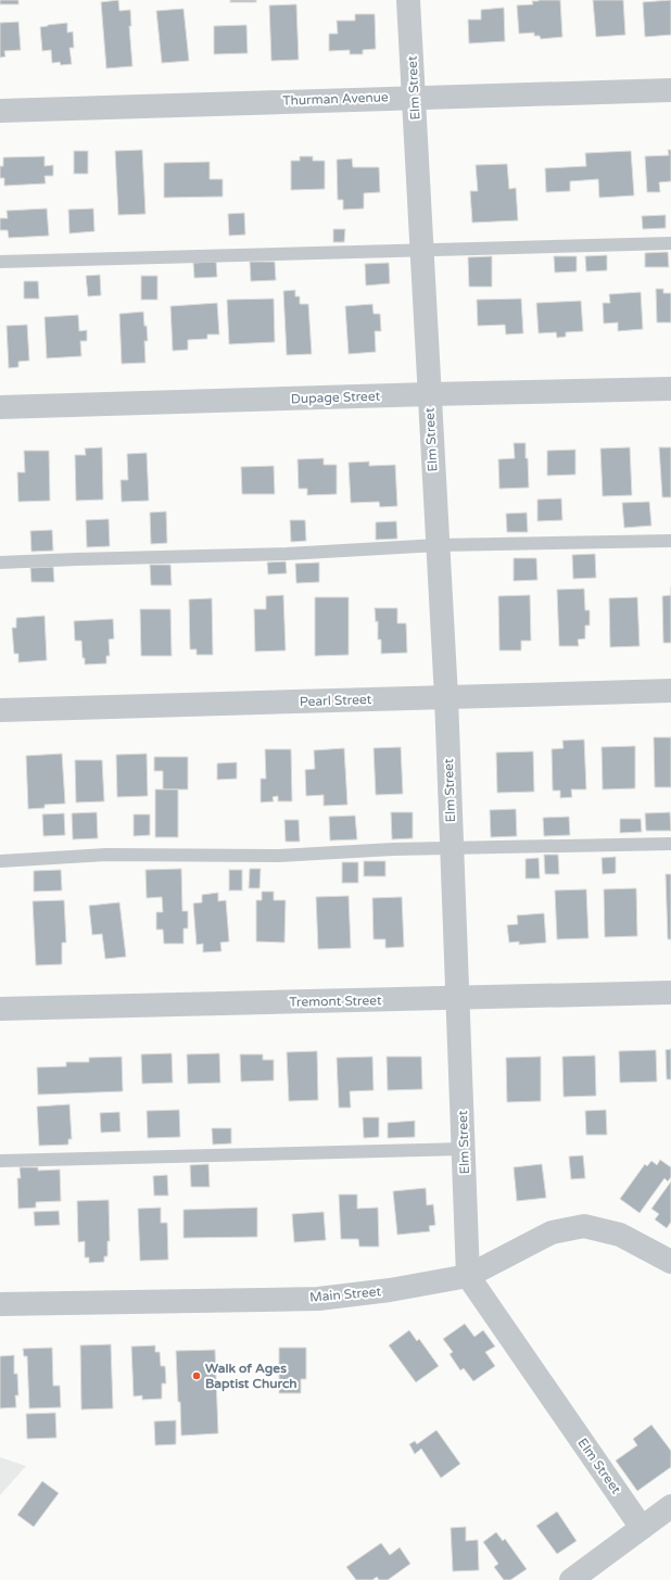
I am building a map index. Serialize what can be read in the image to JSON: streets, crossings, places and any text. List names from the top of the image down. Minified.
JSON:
{"streets":{"street":["Elm Street","Thurman Avenue","Dupage Street","Pearl Street","Tremont Street","Main Street"]},"crossings":[["Elm Street","Thurman Avenue"],["Elm Street","Dupage Street"],["Elm Street","Pearl Street"],["Elm Street","Tremont Street"],["Elm Street","Main Street"]],"places":["Walk of Ages Baptist Church"]}
